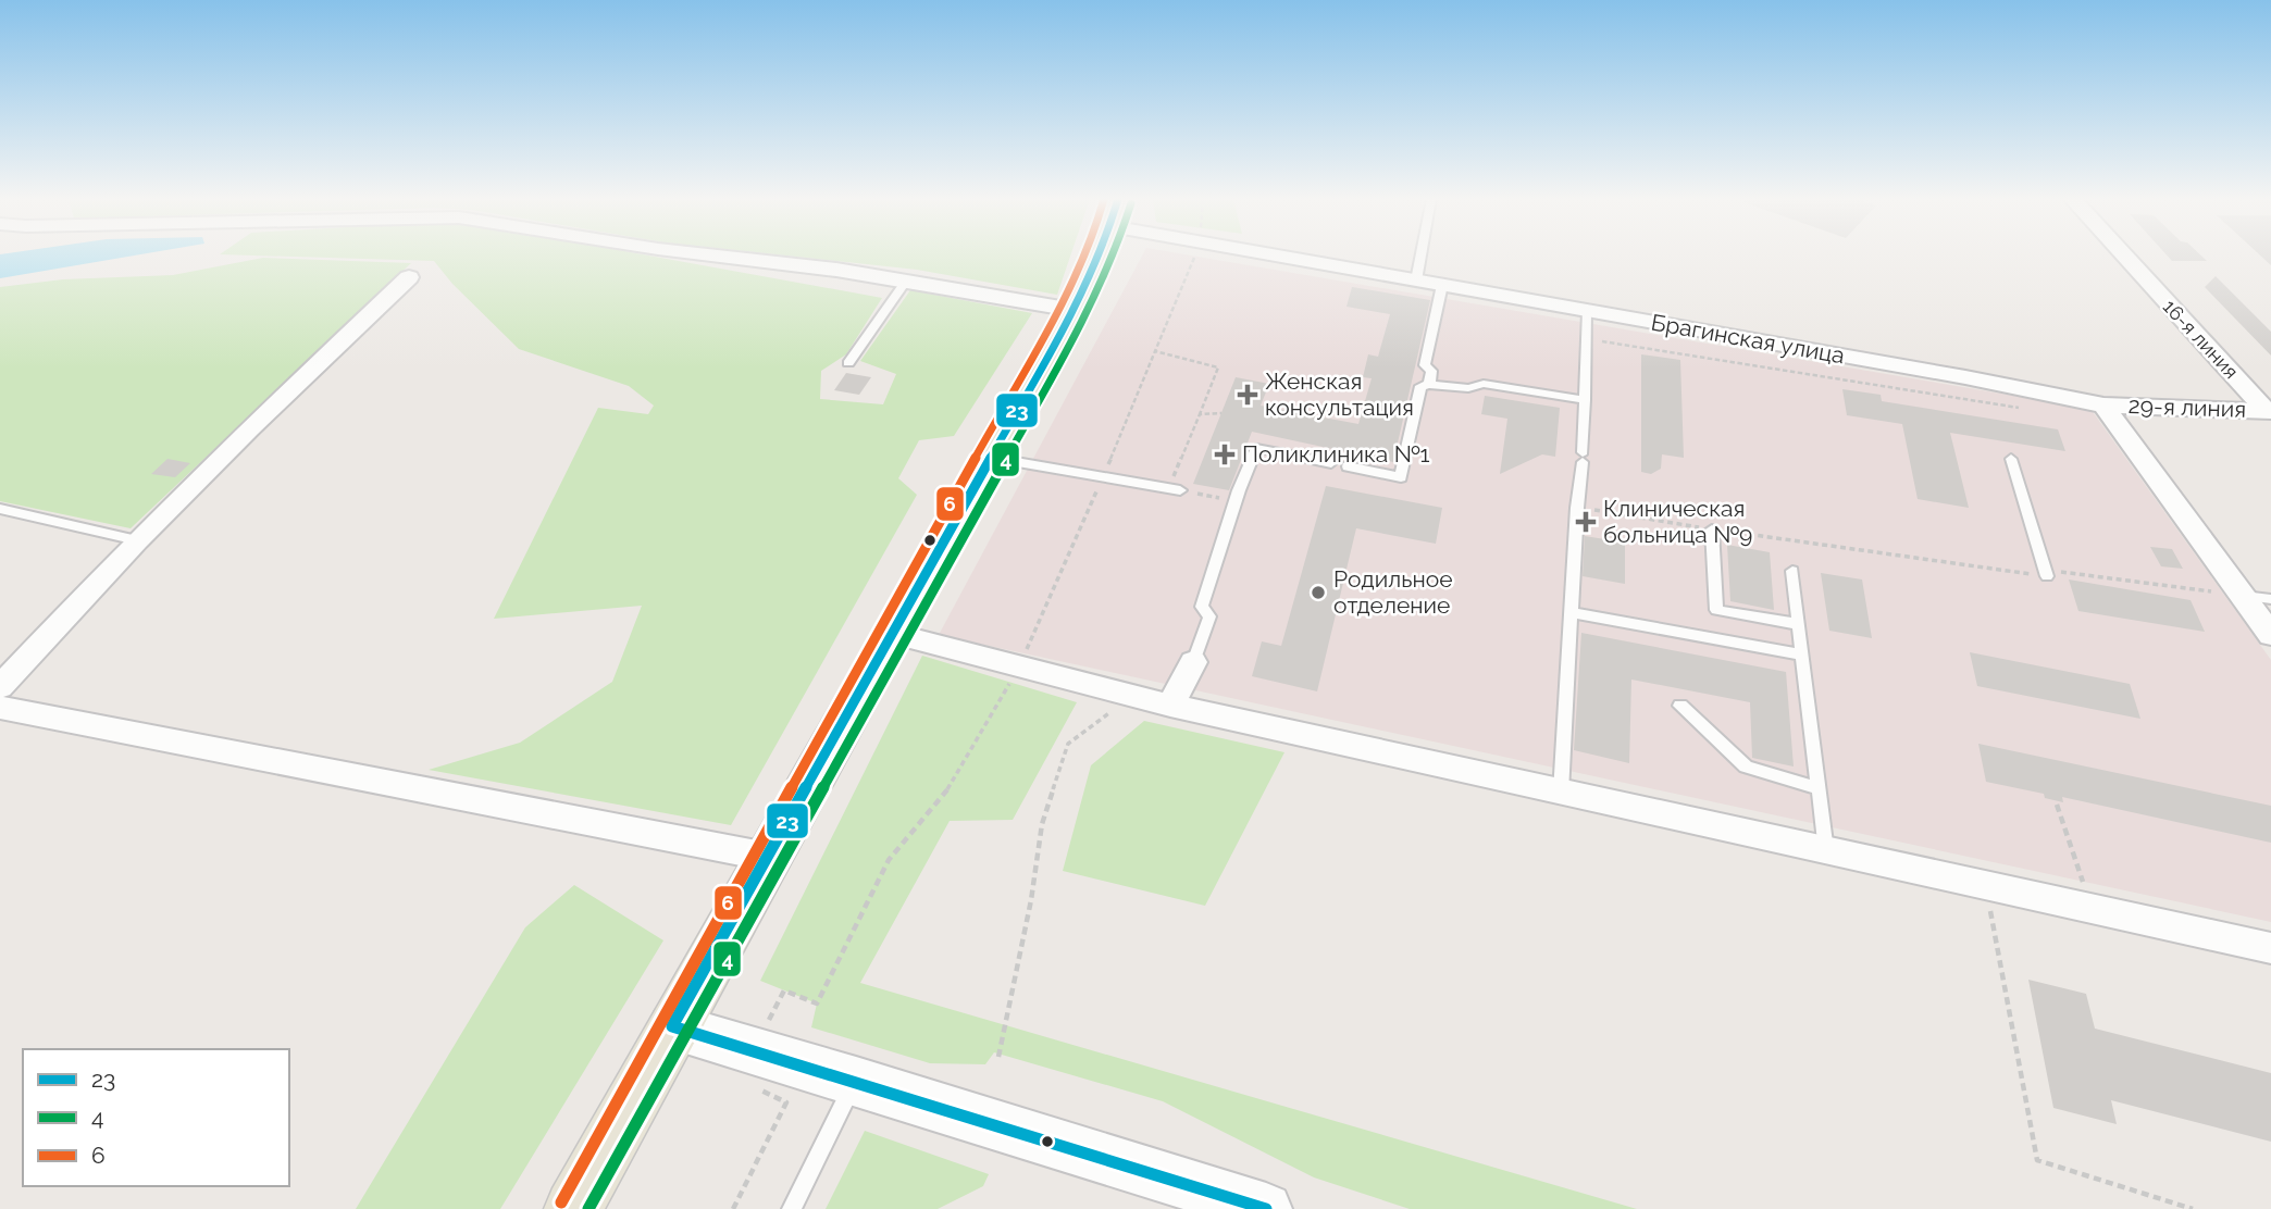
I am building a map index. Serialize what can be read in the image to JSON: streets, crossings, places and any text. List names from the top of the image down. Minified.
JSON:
{"streets":{"street":["Брагинская улица","16-я линия","29-я линия"]},"crossings":[["Брагинская улица","29-я линия"],["16-я линия","29-я линия"]],"places":{"health":["Женская консультация","Поликлиника №1","Клиническая больница №9"],"other":["Родильное отделение"]},"lines":["transit line 23","transit line 4","transit line 6"],"legend":["23","4","6"]}
